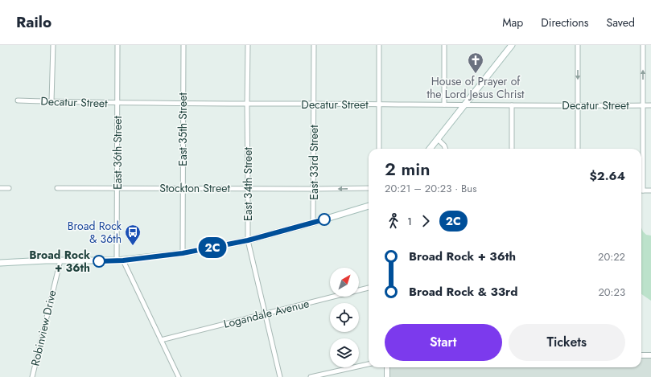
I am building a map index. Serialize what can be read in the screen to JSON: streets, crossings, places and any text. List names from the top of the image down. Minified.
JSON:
{"streets":{"street":["Decatur Street","East 35th Street","East 36th Street","East 33rd Street","East 34th Street","Stockton Street","Logandale Avenue","Robinview Drive"]},"crossings":[["Decatur Street","East 35th Street"],["Decatur Street","East 36th Street"],["Decatur Street","East 33rd Street"],["Decatur Street","East 34th Street"],["East 35th Street","Stockton Street"],["East 36th Street","Stockton Street"],["East 33rd Street","Stockton Street"],["East 34th Street","Stockton Street"],["East 34th Street","Logandale Avenue"]],"places":{"church":["House of Prayer of the Lord Jesus Christ"],"bus stop":["Broad Rock & 36th"],"other":["Broad Rock + 36th"]},"lines":["bus line 2C"],"north":"top right","page":{"header":"Railo","nav":["Map","Directions","Saved"],"on_map":"2C","heading":["2 min","20:21 – 20:23 · Bus","$2.64"],"legs":["1","2C"],"list":[{"name":"Broad Rock + 36th","value":"20:22"},{"name":"Broad Rock & 33rd","value":"20:23"}],"buttons":["Start","Tickets"]}}
